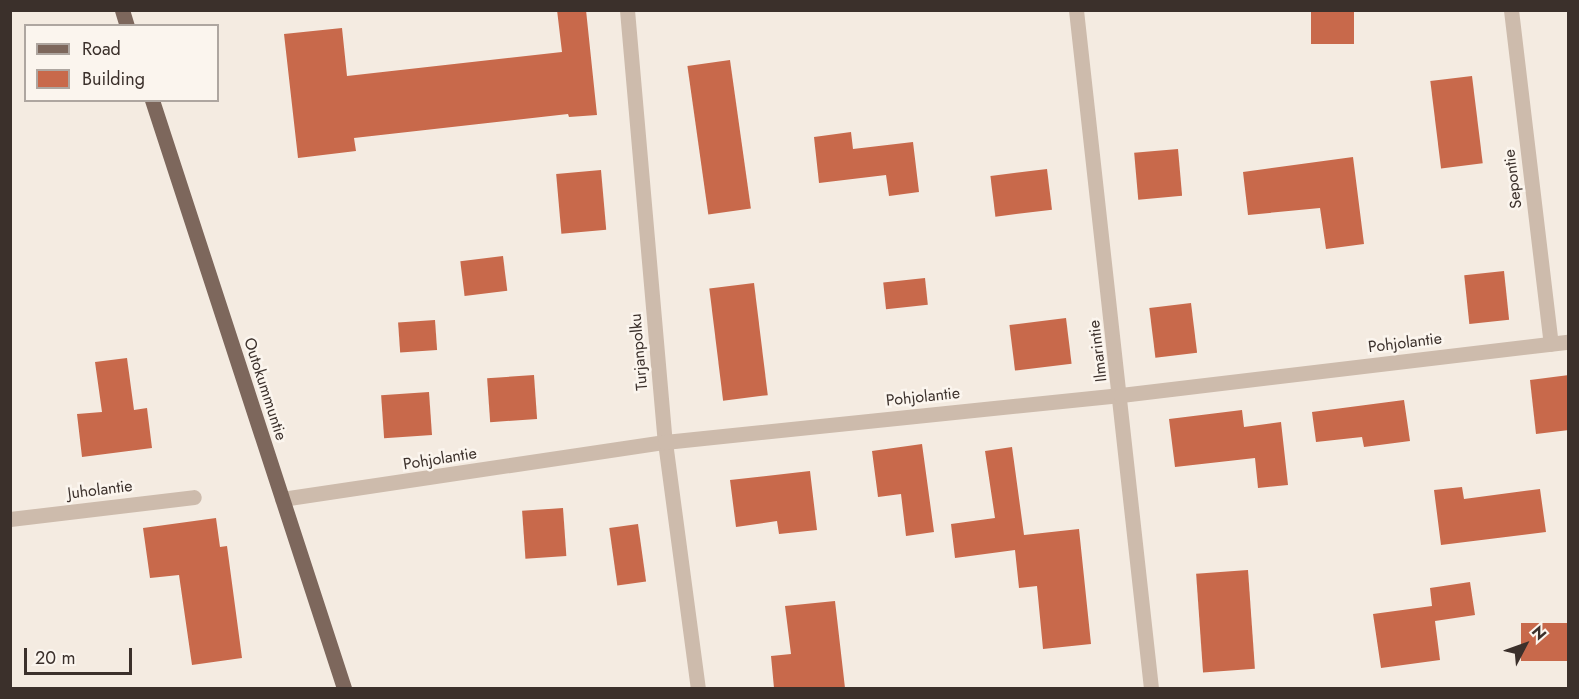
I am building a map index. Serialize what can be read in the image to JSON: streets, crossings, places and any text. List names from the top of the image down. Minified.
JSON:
{"streets":{"main road":["Outokummuntie"],"street":["Sepontie","Pohjolantie","Ilmarintie","Turjanpolku","Juholantie"]},"crossings":[["Sepontie","Pohjolantie"],["Pohjolantie","Ilmarintie"],["Pohjolantie","Turjanpolku"],["Pohjolantie","Outokummuntie"]],"legend":["Road","Building"],"scale_bar":"20 m","north":"top right"}
